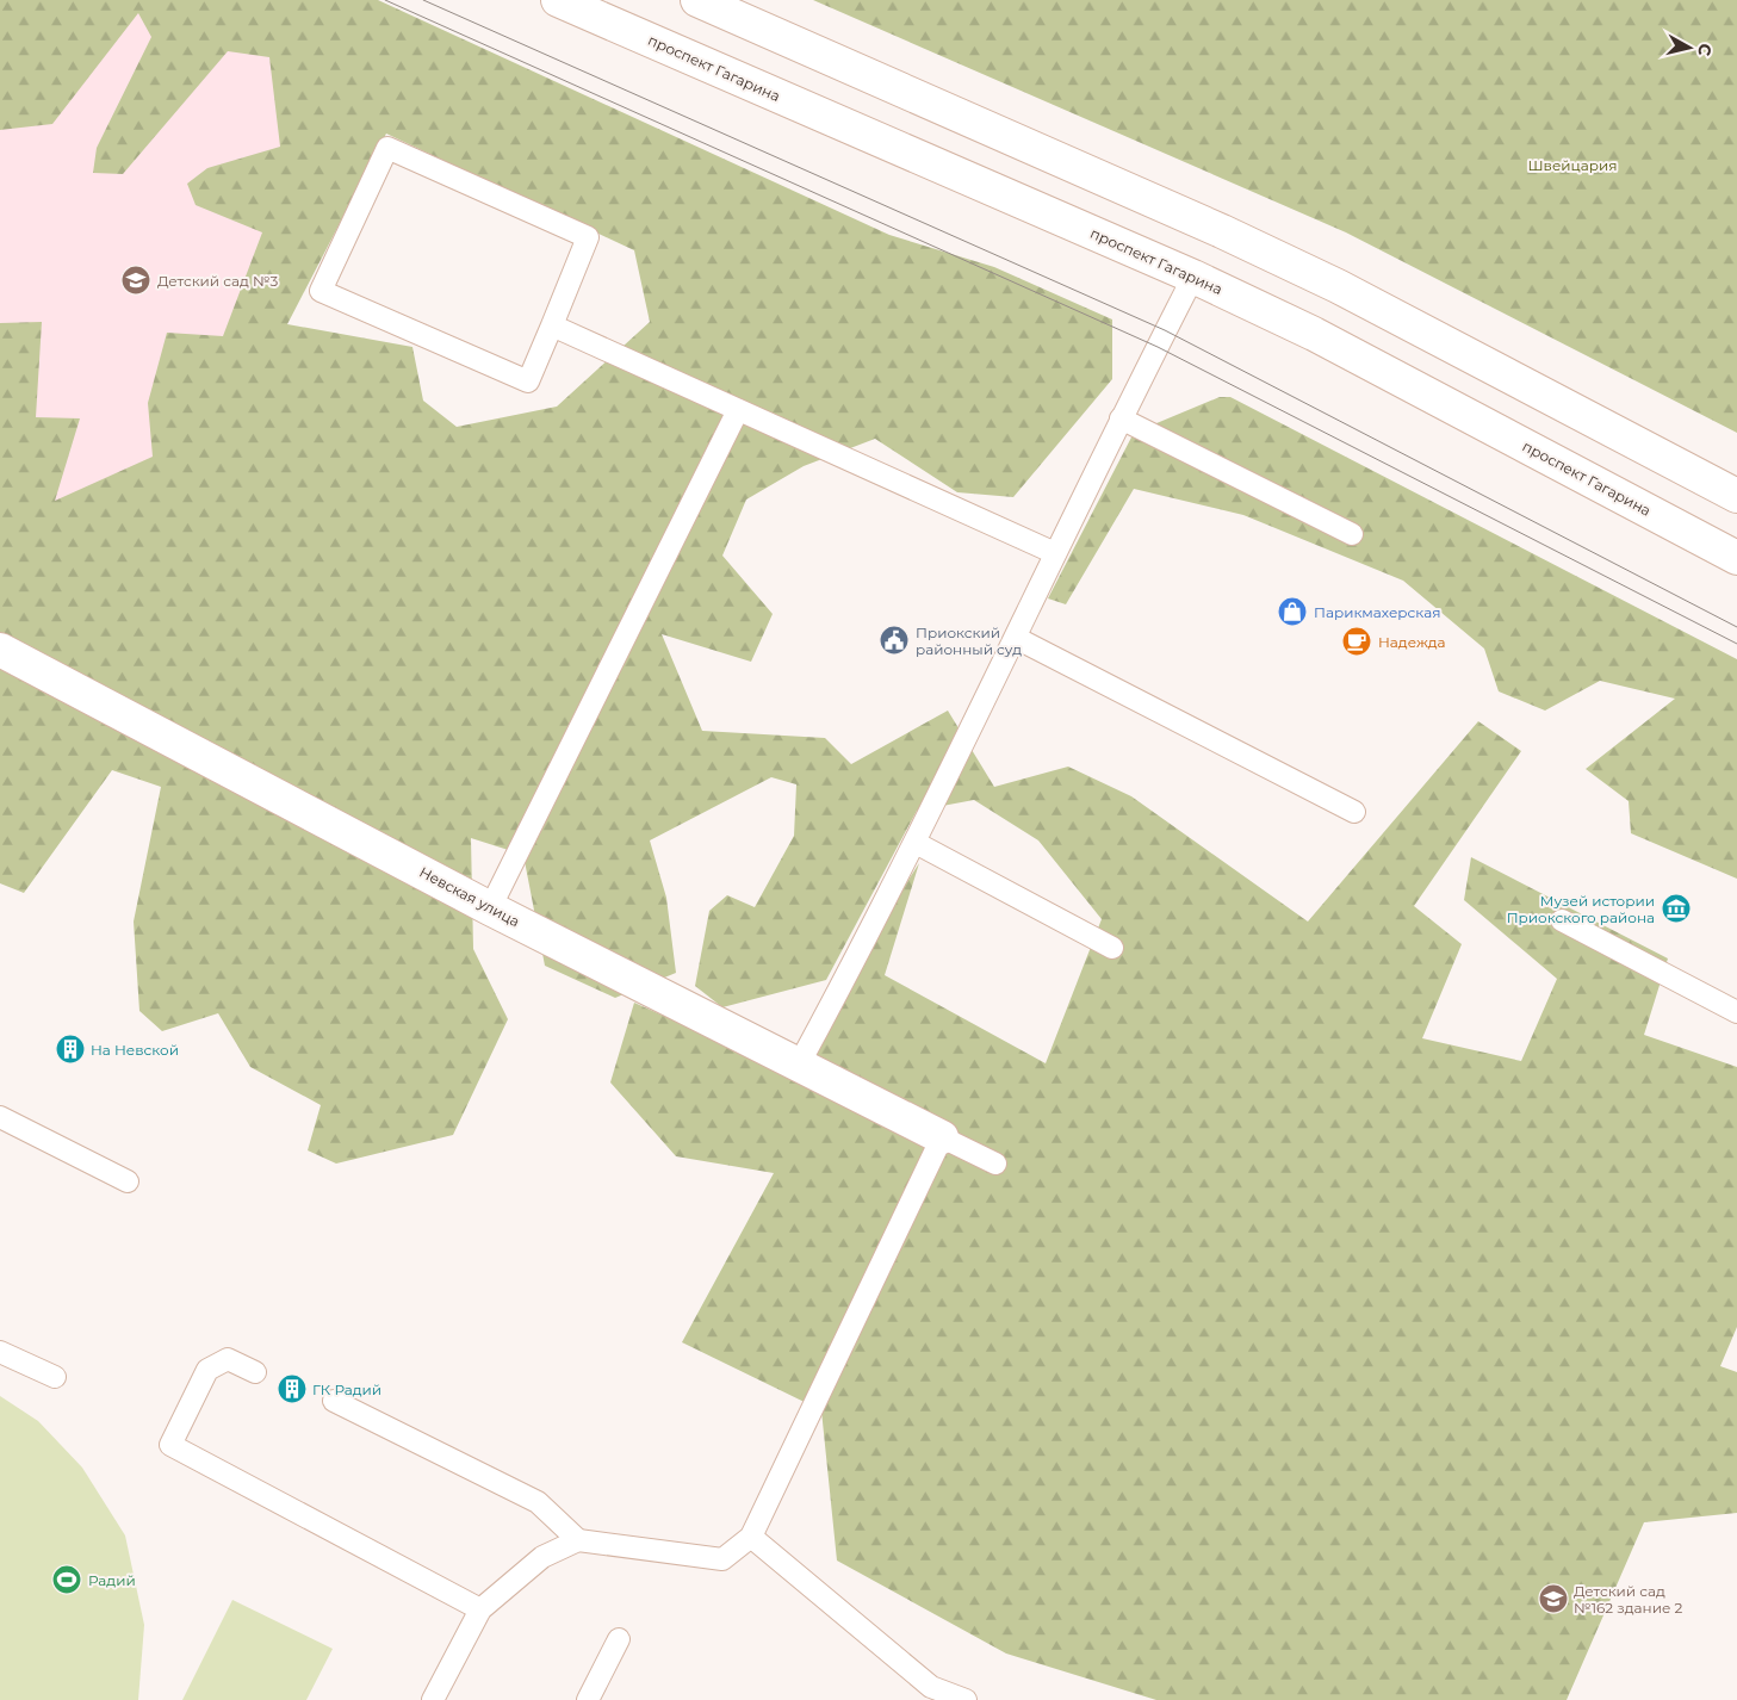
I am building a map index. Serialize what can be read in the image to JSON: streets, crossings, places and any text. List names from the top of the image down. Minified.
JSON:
{"streets":{"main road":["проспект Гагарина","Невская улица"]},"parks":["Швейцария"],"places":{"school or university":["Детский сад №3","Детский сад №162 здание 2"],"shop":["Парикмахерская"],"public building":["Приокский районный суд"],"cafe":["Надежда"],"museum":["Музей истории Приокского района"],"building":["На Невской","ГК Радий"],"sports":["Радий"]},"north":"right"}
